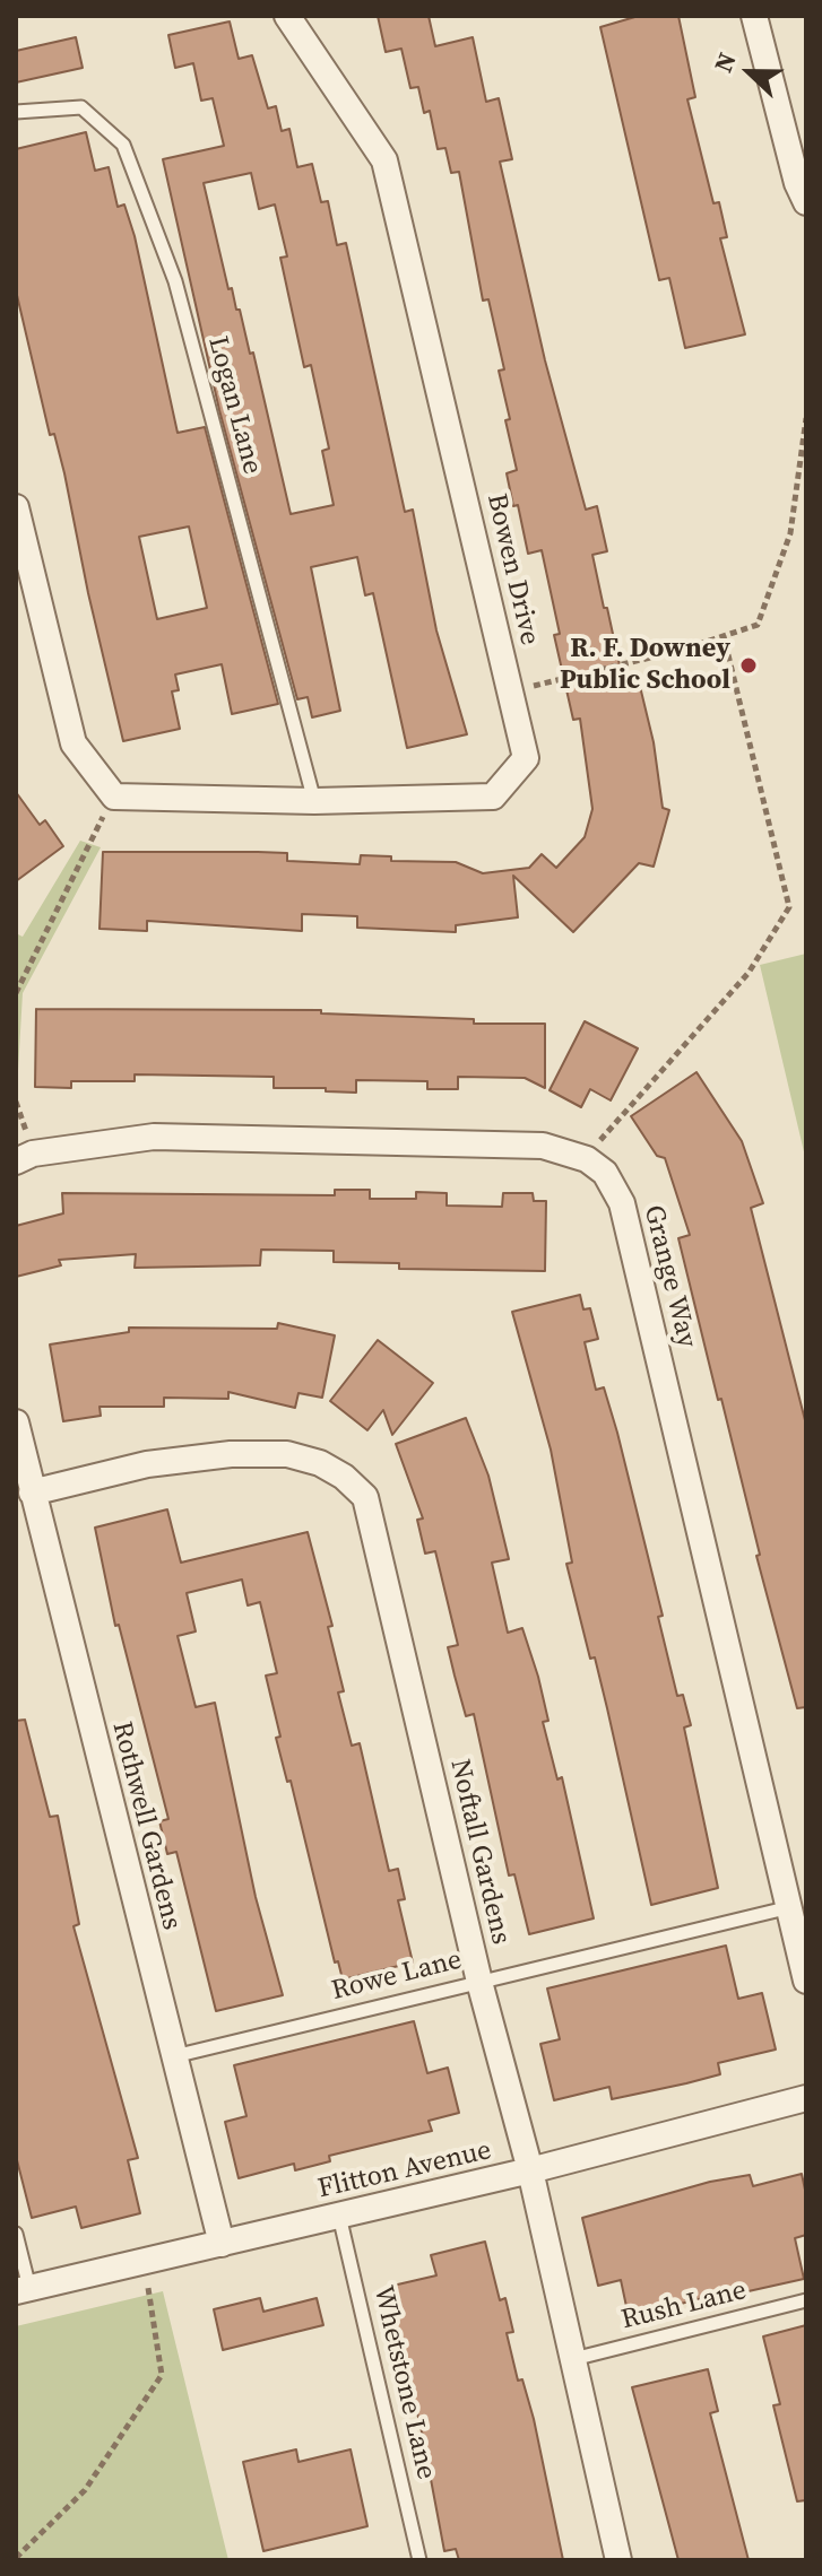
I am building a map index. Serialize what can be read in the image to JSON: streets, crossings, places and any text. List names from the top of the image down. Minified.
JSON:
{"streets":{"street":["Bowen Drive","Grange Way","Rothwell Gardens","Noftall Gardens","Flitton Avenue"],"lane":["Logan Lane","Rowe Lane","Rush Lane","Whetstone Lane"]},"crossings":[["Logan Lane","Bowen Drive"],["Grange Way","Rowe Lane"],["Rothwell Gardens","Noftall Gardens"],["Rothwell Gardens","Rowe Lane"],["Rothwell Gardens","Flitton Avenue"],["Noftall Gardens","Rowe Lane"],["Noftall Gardens","Flitton Avenue"],["Noftall Gardens","Rush Lane"],["Flitton Avenue","Whetstone Lane"]],"places":["R. F. Downey Public School"],"north":"left"}
